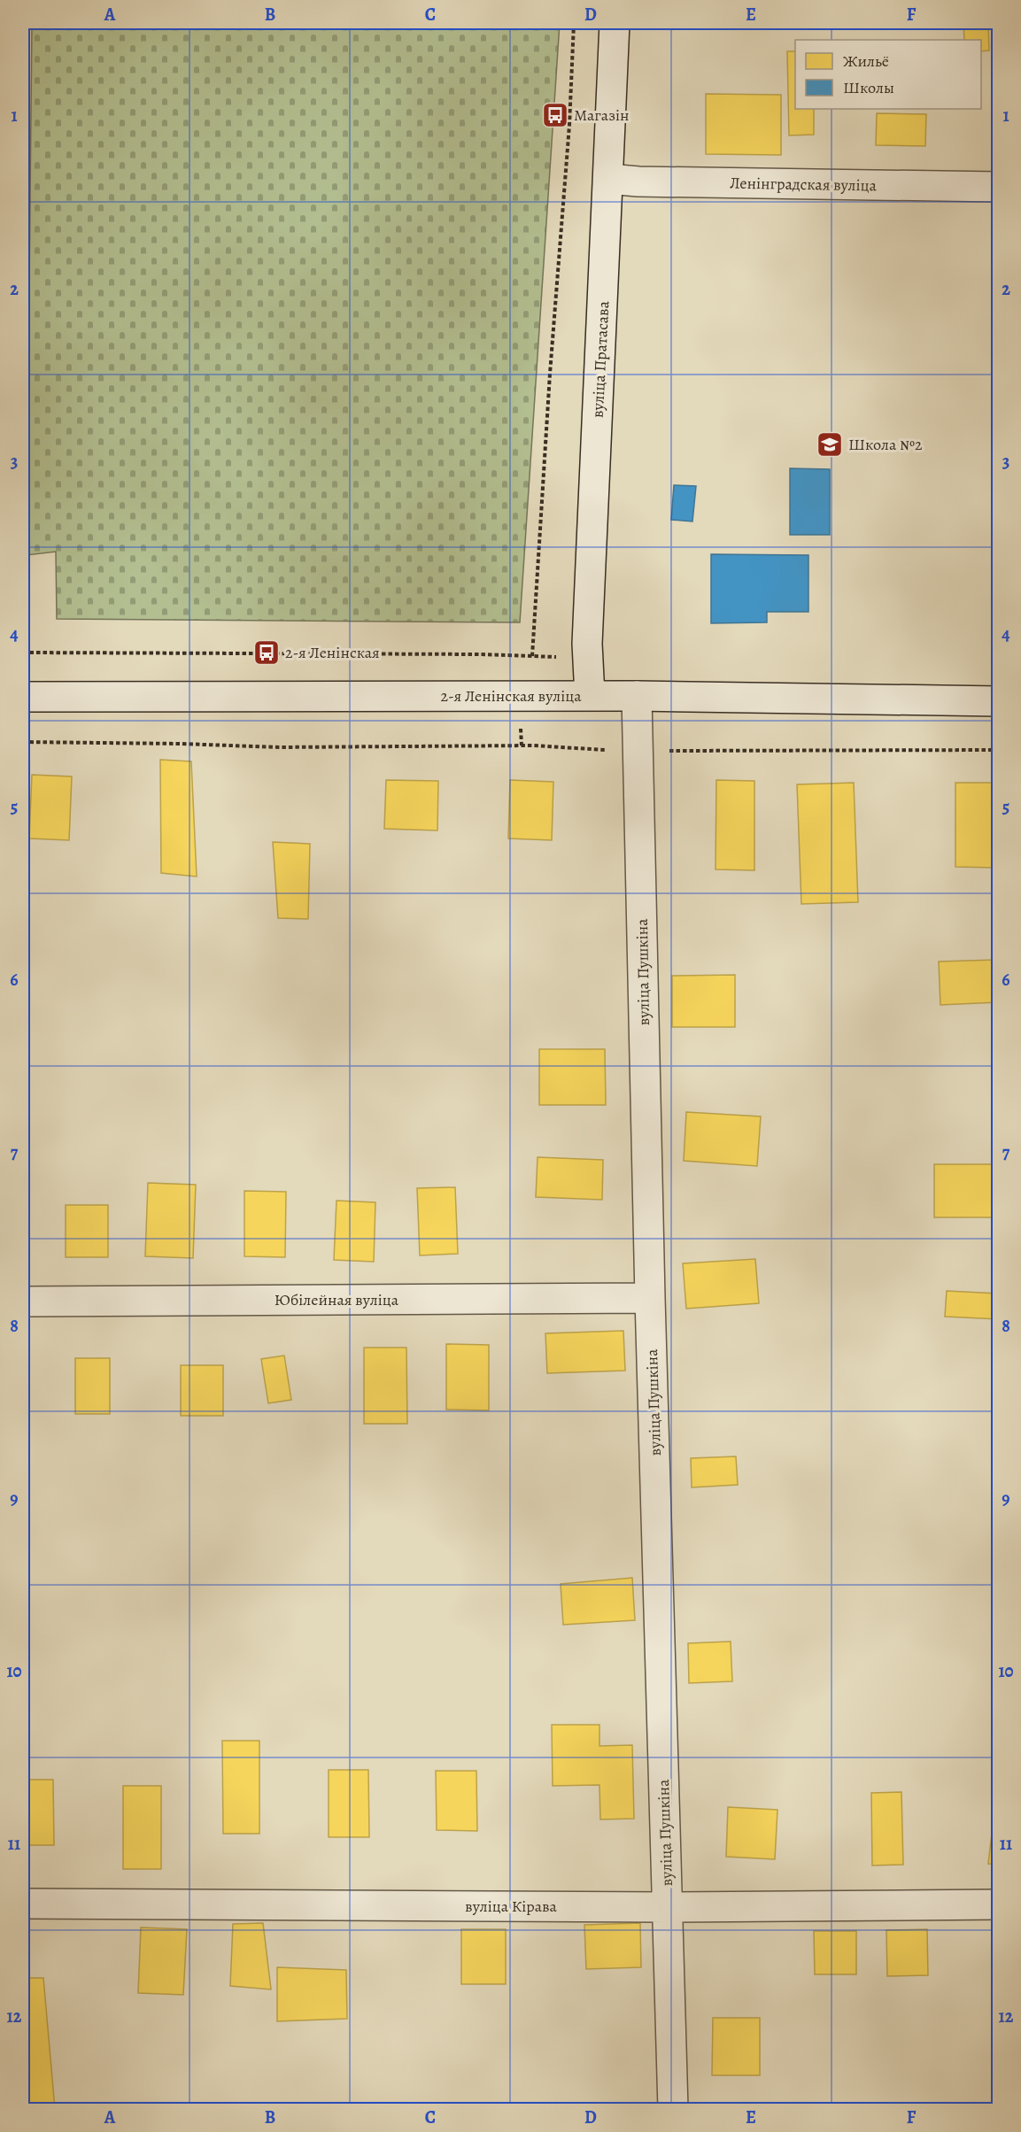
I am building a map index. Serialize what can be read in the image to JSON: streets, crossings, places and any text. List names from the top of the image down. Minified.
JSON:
{"streets":{"street":["Ленінградская вуліца","вуліца Пратасава","2-я Ленінская вуліца","вуліца Пушкіна","Юбілейная вуліца","вуліца Кірава"]},"crossings":[["Ленінградская вуліца","вуліца Пратасава"],["вуліца Пратасава","2-я Ленінская вуліца"],["2-я Ленінская вуліца","вуліца Пушкіна"],["вуліца Пушкіна","Юбілейная вуліца"],["вуліца Пушкіна","вуліца Кірава"]],"places":{"bus stop":["Магазін","2-я Ленінская"],"school or university":["Школа №2"]},"legend":["Жильё","Школы"],"grid":{"columns":["A","B","C","D","E","F"],"rows":["1","2","3","4","5","6","7","8","9","10","11","12"]}}
